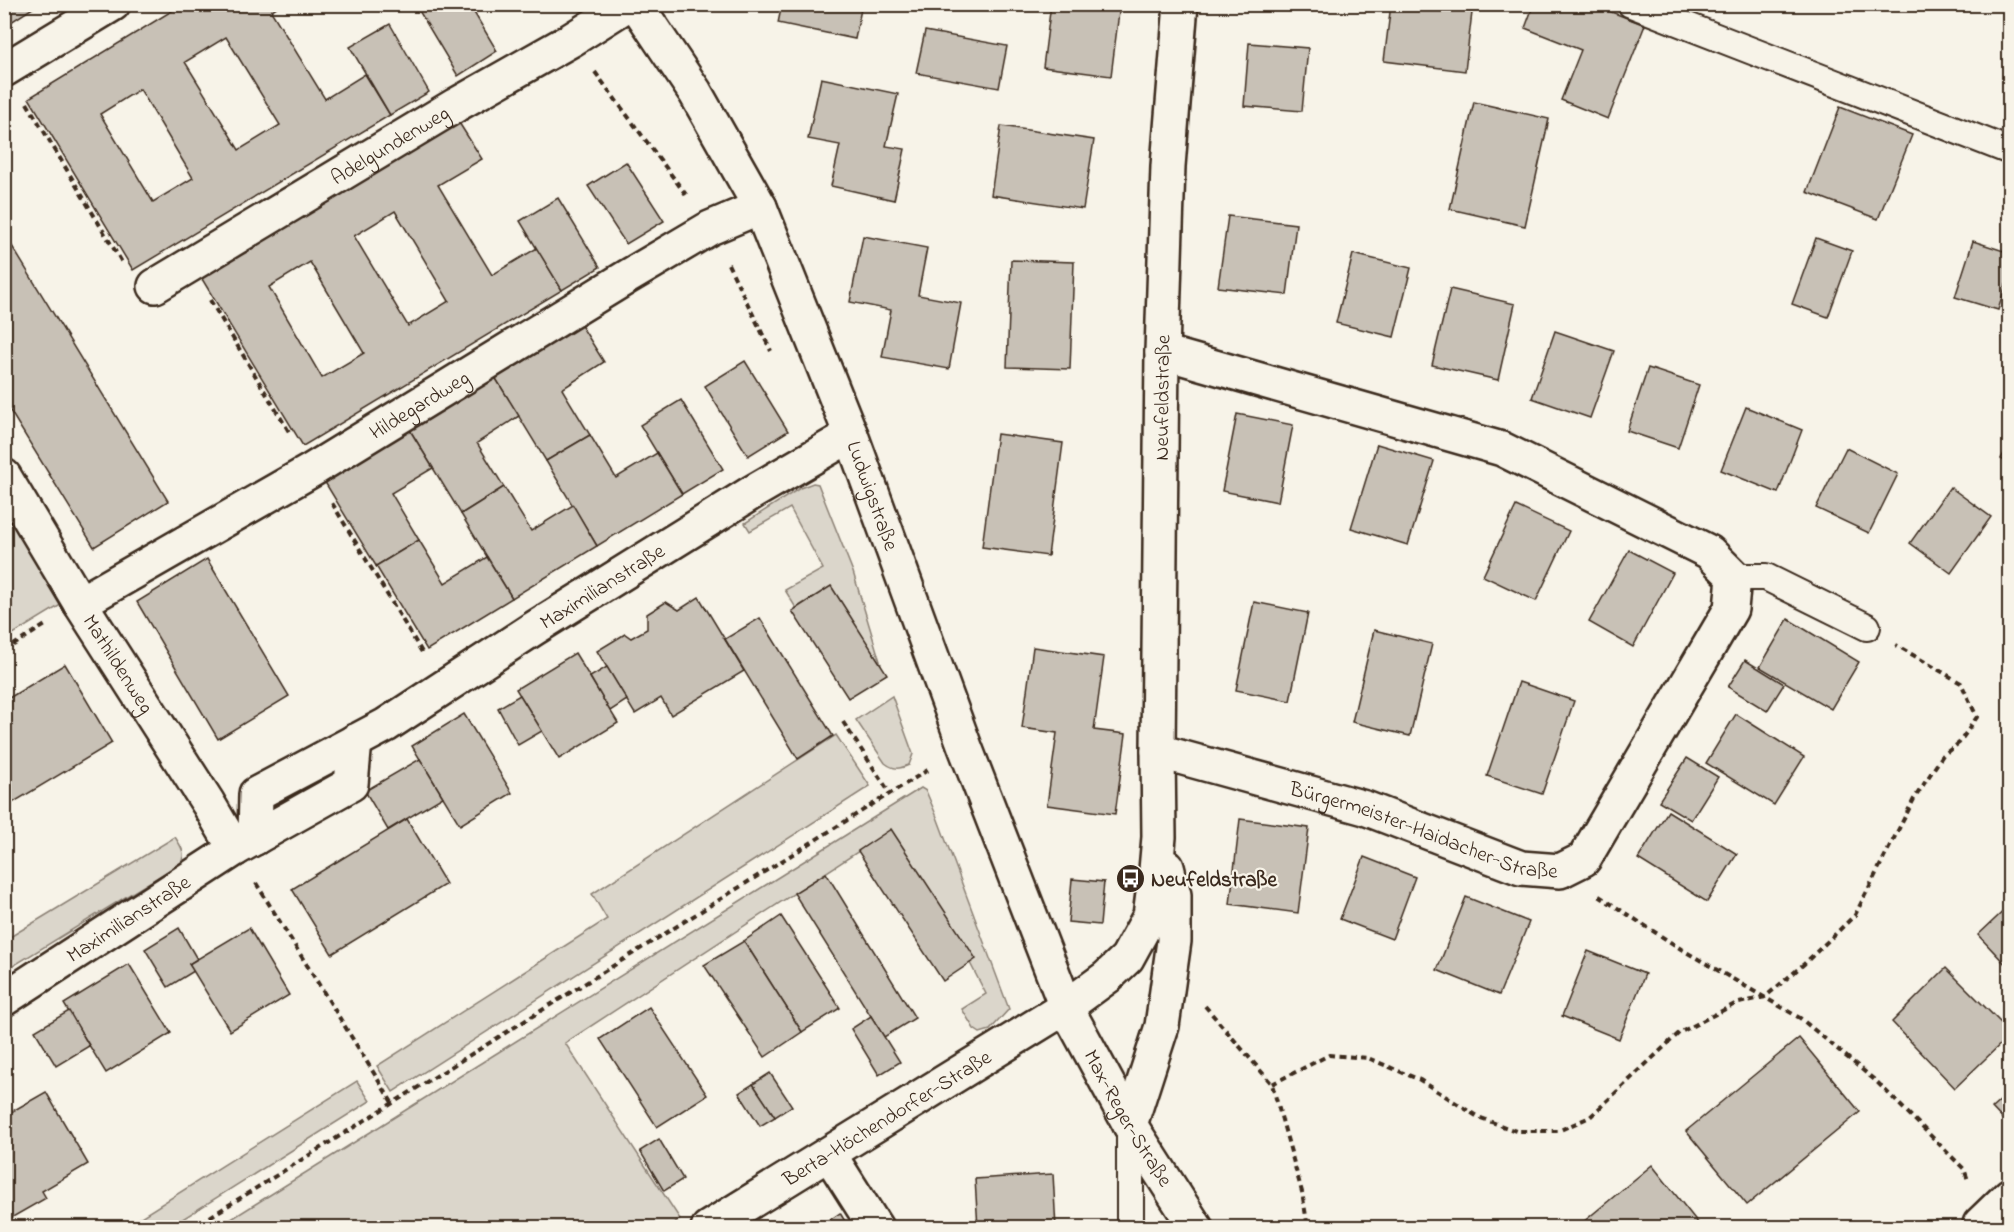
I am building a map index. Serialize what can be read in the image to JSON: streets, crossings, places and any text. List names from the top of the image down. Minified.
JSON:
{"streets":{"street":["Adelgundenweg","Neufeldstraße","Hildegardweg","Ludwigstraße","Maximilianstraße","Mathildenweg","Bürgermeister-Haidacher-Straße","Berta-Höchendorfer-Straße","Max-Reger-Straße"]},"crossings":[["Neufeldstraße","Ludwigstraße"],["Neufeldstraße","Bürgermeister-Haidacher-Straße"],["Neufeldstraße","Berta-Höchendorfer-Straße"],["Neufeldstraße","Max-Reger-Straße"],["Hildegardweg","Ludwigstraße"],["Hildegardweg","Mathildenweg"],["Ludwigstraße","Maximilianstraße"],["Ludwigstraße","Berta-Höchendorfer-Straße"],["Ludwigstraße","Max-Reger-Straße"],["Maximilianstraße","Mathildenweg"],["Berta-Höchendorfer-Straße","Max-Reger-Straße"]],"places":{"bus stop":["Neufeldstraße"]}}
